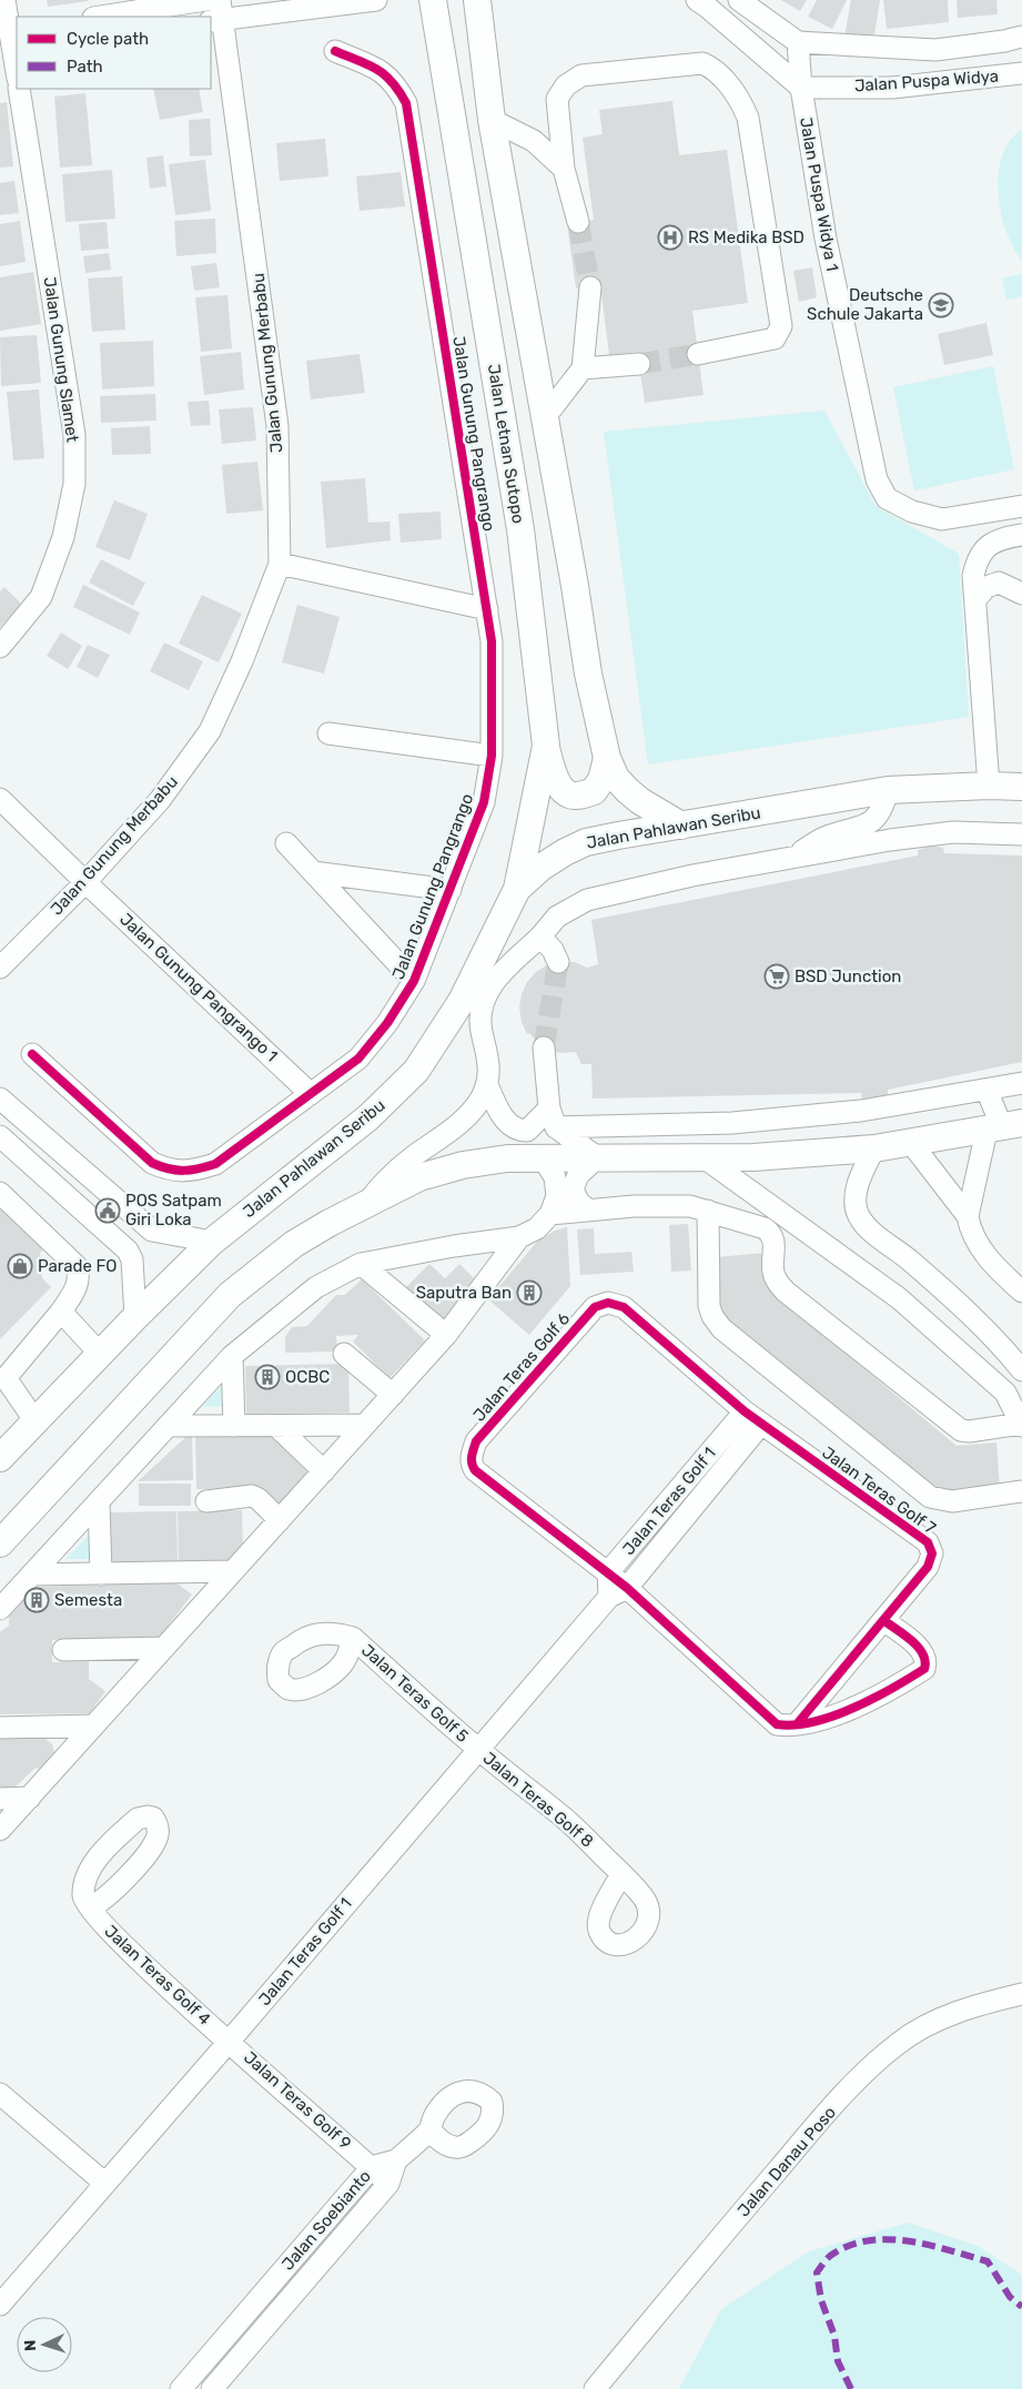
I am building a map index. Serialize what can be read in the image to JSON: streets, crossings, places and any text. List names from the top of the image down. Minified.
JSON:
{"streets":{"main road":["Jalan Letnan Sutopo","Jalan Pahlawan Seribu"],"street":["Jalan Puspa Widya","Jalan Puspa Widya 1","Jalan Gunung Slamet","Jalan Gunung Merbabu","Jalan Gunung Pangrango","Jalan Gunung Pangrango 1","Jalan Teras Golf 6","Jalan Teras Golf 7","Jalan Teras Golf 1","Jalan Teras Golf 5","Jalan Teras Golf 8","Jalan Teras Golf 4","Jalan Teras Golf 9","Jalan Danau Poso","Jalan Soebianto"]},"crossings":[["Jalan Puspa Widya","Jalan Puspa Widya 1"],["Jalan Gunung Merbabu","Jalan Gunung Pangrango 1"],["Jalan Gunung Pangrango","Jalan Gunung Pangrango 1"],["Jalan Letnan Sutopo","Jalan Pahlawan Seribu"],["Jalan Teras Golf 6","Jalan Teras Golf 7"],["Jalan Teras Golf 6","Jalan Teras Golf 1"],["Jalan Teras Golf 7","Jalan Teras Golf 1"],["Jalan Teras Golf 1","Jalan Teras Golf 5"],["Jalan Teras Golf 1","Jalan Teras Golf 8"],["Jalan Teras Golf 1","Jalan Teras Golf 4"],["Jalan Teras Golf 1","Jalan Teras Golf 9"],["Jalan Teras Golf 5","Jalan Teras Golf 8"],["Jalan Teras Golf 4","Jalan Teras Golf 9"],["Jalan Teras Golf 9","Jalan Soebianto"]],"places":{"hospital":["RS Medika BSD"],"school or university":["Deutsche Schule Jakarta"],"supermarket":["BSD Junction"],"public building":["POS Satpam Giri Loka"],"shop":["Parade FO"],"building":["Saputra Ban","OCBC","Semesta"]},"legend":["Cycle path","Path"],"north":"left"}
